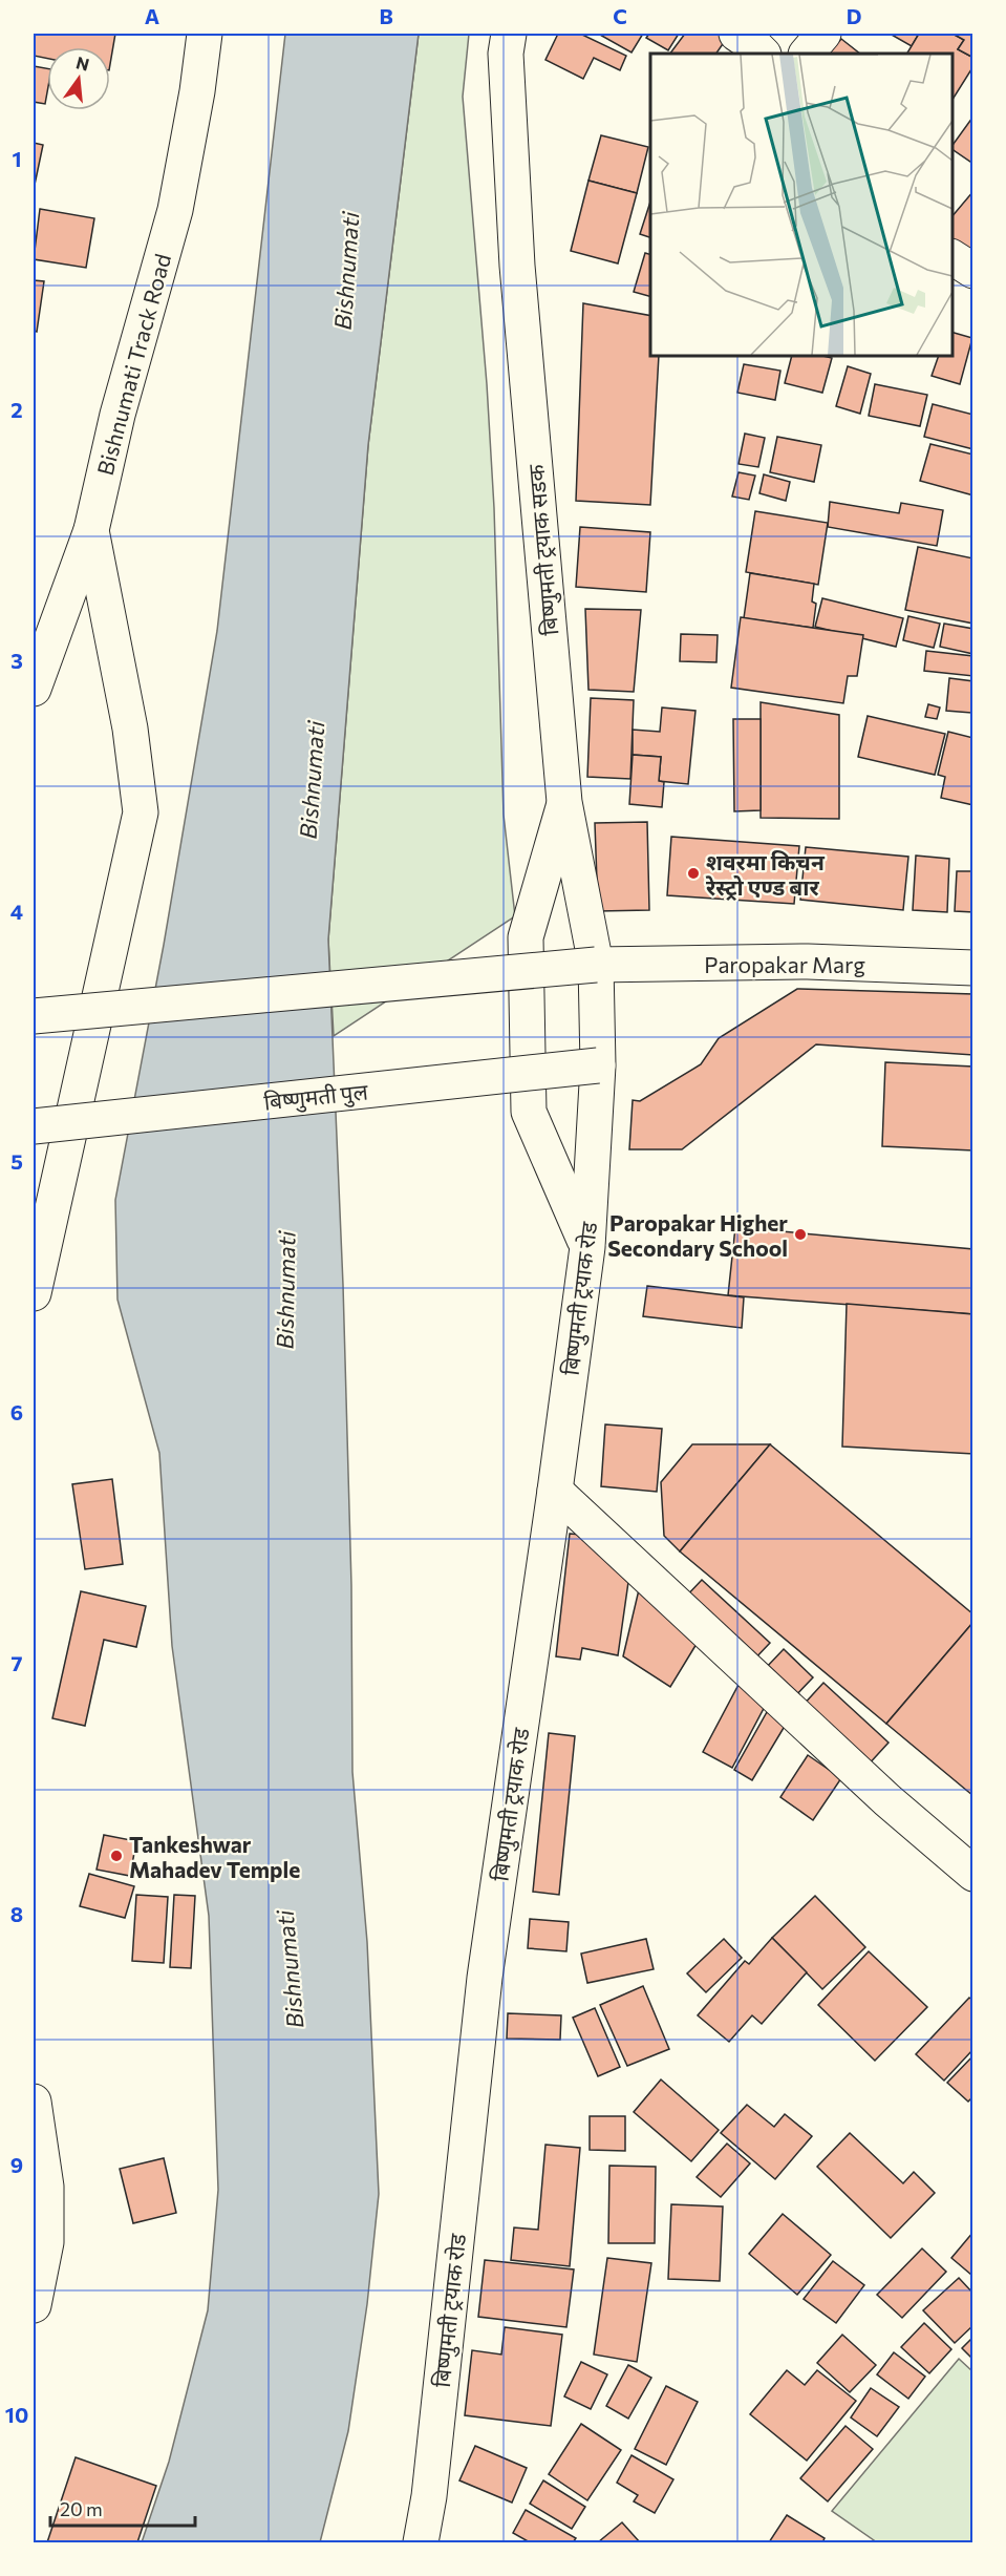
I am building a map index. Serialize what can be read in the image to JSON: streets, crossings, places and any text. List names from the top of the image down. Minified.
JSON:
{"streets":{"main road":["Bishnumati Track Road","बिष्णुमती ट्रयाक सडक","Paropakar Marg","बिष्णुमती पुल","बिष्णुमती ट्रयाक रोड"]},"crossings":[["बिष्णुमती ट्रयाक सडक","Paropakar Marg"],["बिष्णुमती ट्रयाक सडक","बिष्णुमती पुल"],["बिष्णुमती ट्रयाक सडक","बिष्णुमती ट्रयाक रोड"],["बिष्णुमती पुल","बिष्णुमती ट्रयाक रोड"]],"water":["Bishnumati"],"places":["शवरमा किचन रेस्ट्रो एण्ड बार","Paropakar Higher Secondary School","Tankeshwar Mahadev Temple"],"scale_bar":"20 m","north":"top","grid":{"columns":["A","B","C","D"],"rows":["1","2","3","4","5","6","7","8","9","10"]}}
